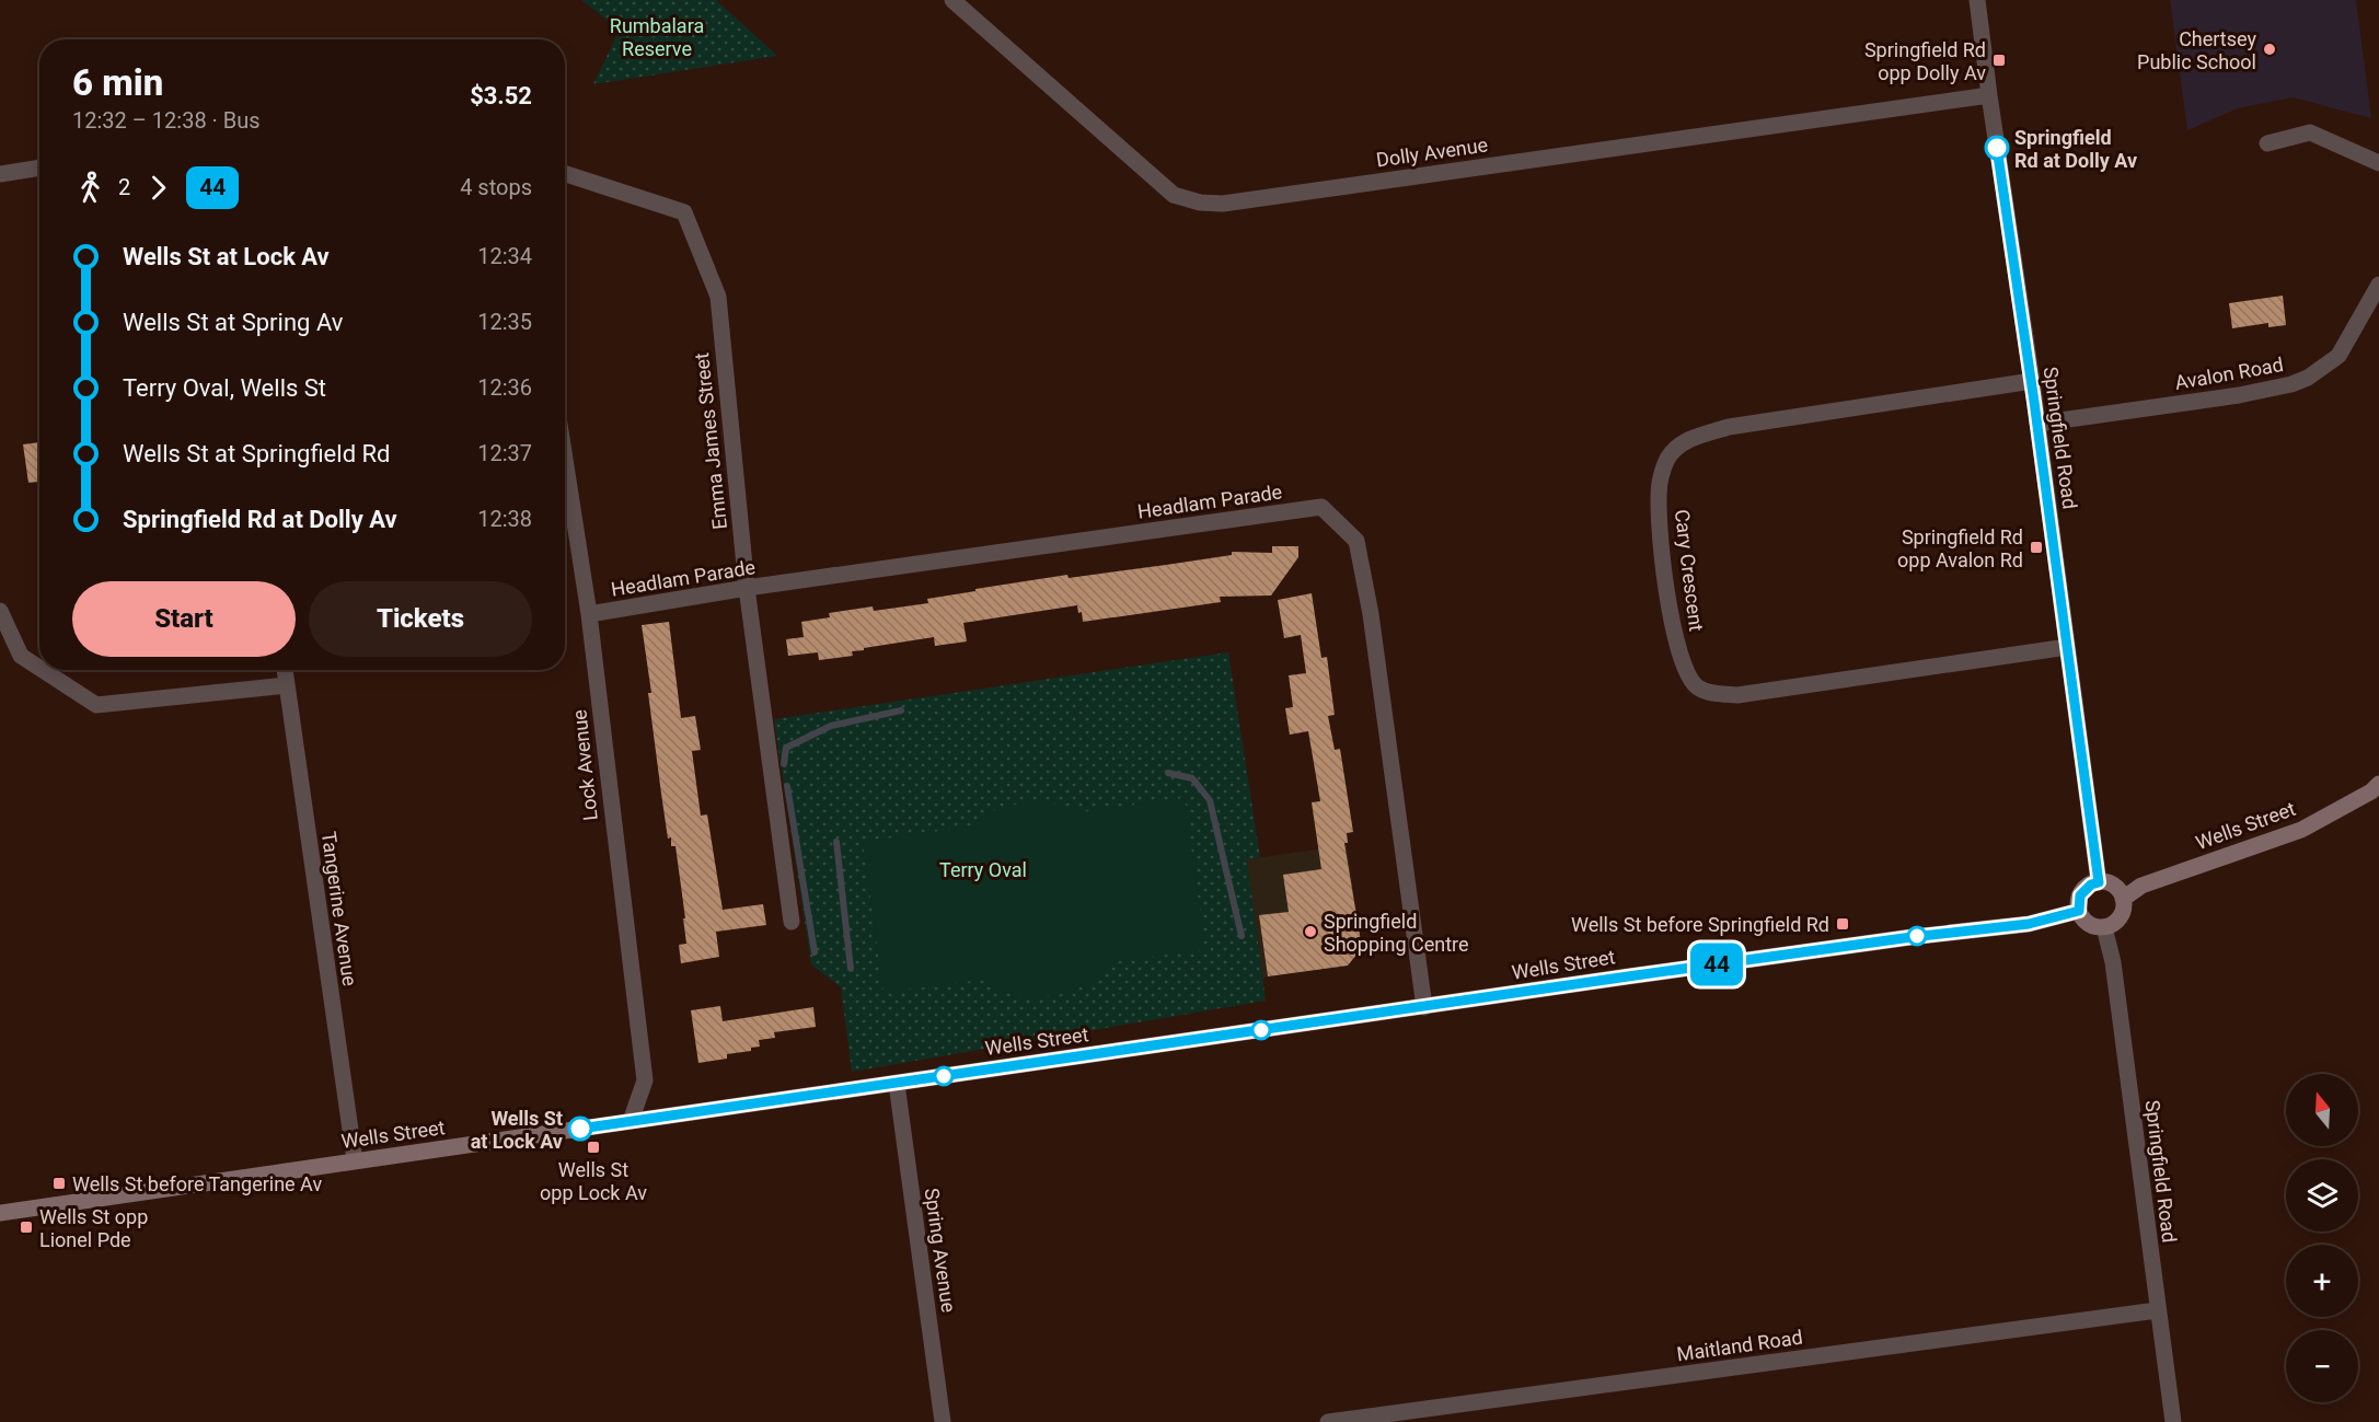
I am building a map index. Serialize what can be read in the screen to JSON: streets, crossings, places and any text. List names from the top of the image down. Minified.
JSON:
{"streets":{"street":["Dolly Avenue","Avalon Road","Springfield Road","Emma James Street","Headlam Parade","Cary Crescent","Lock Avenue","Wells Street","Tangerine Avenue","Spring Avenue","Maitland Road"]},"crossings":[["Dolly Avenue","Springfield Road"],["Avalon Road","Springfield Road"],["Springfield Road","Cary Crescent"],["Springfield Road","Wells Street"],["Springfield Road","Maitland Road"],["Emma James Street","Headlam Parade"],["Headlam Parade","Lock Avenue"],["Headlam Parade","Wells Street"],["Lock Avenue","Wells Street"],["Wells Street","Tangerine Avenue"],["Wells Street","Spring Avenue"]],"parks":["Rumbalara Reserve","Terry Oval"],"places":{"other":["Chertsey Public School","Springfield Rd at Dolly Av","Springfield Shopping Centre","Wells St at Lock Av"],"transit":["Springfield Rd opp Dolly Av","Springfield Rd opp Avalon Rd","Wells St before Springfield Rd","Wells St opp Lock Av","Wells St before Tangerine Av","Wells St opp Lionel Pde"]},"lines":["bus line 44"],"north":"top","page":{"on_map":"44","heading":["6 min","12:32 – 12:38 · Bus","$3.52"],"legs":["2","44","4 stops"],"list":[{"name":"Wells St at Lock Av","value":"12:34"},{"name":"Wells St at Spring Av","value":"12:35"},{"name":"Terry Oval, Wells St","value":"12:36"},{"name":"Wells St at Springfield Rd","value":"12:37"},{"name":"Springfield Rd at Dolly Av","value":"12:38"}],"buttons":["Start","Tickets"],"map_buttons":["+","−"]}}
